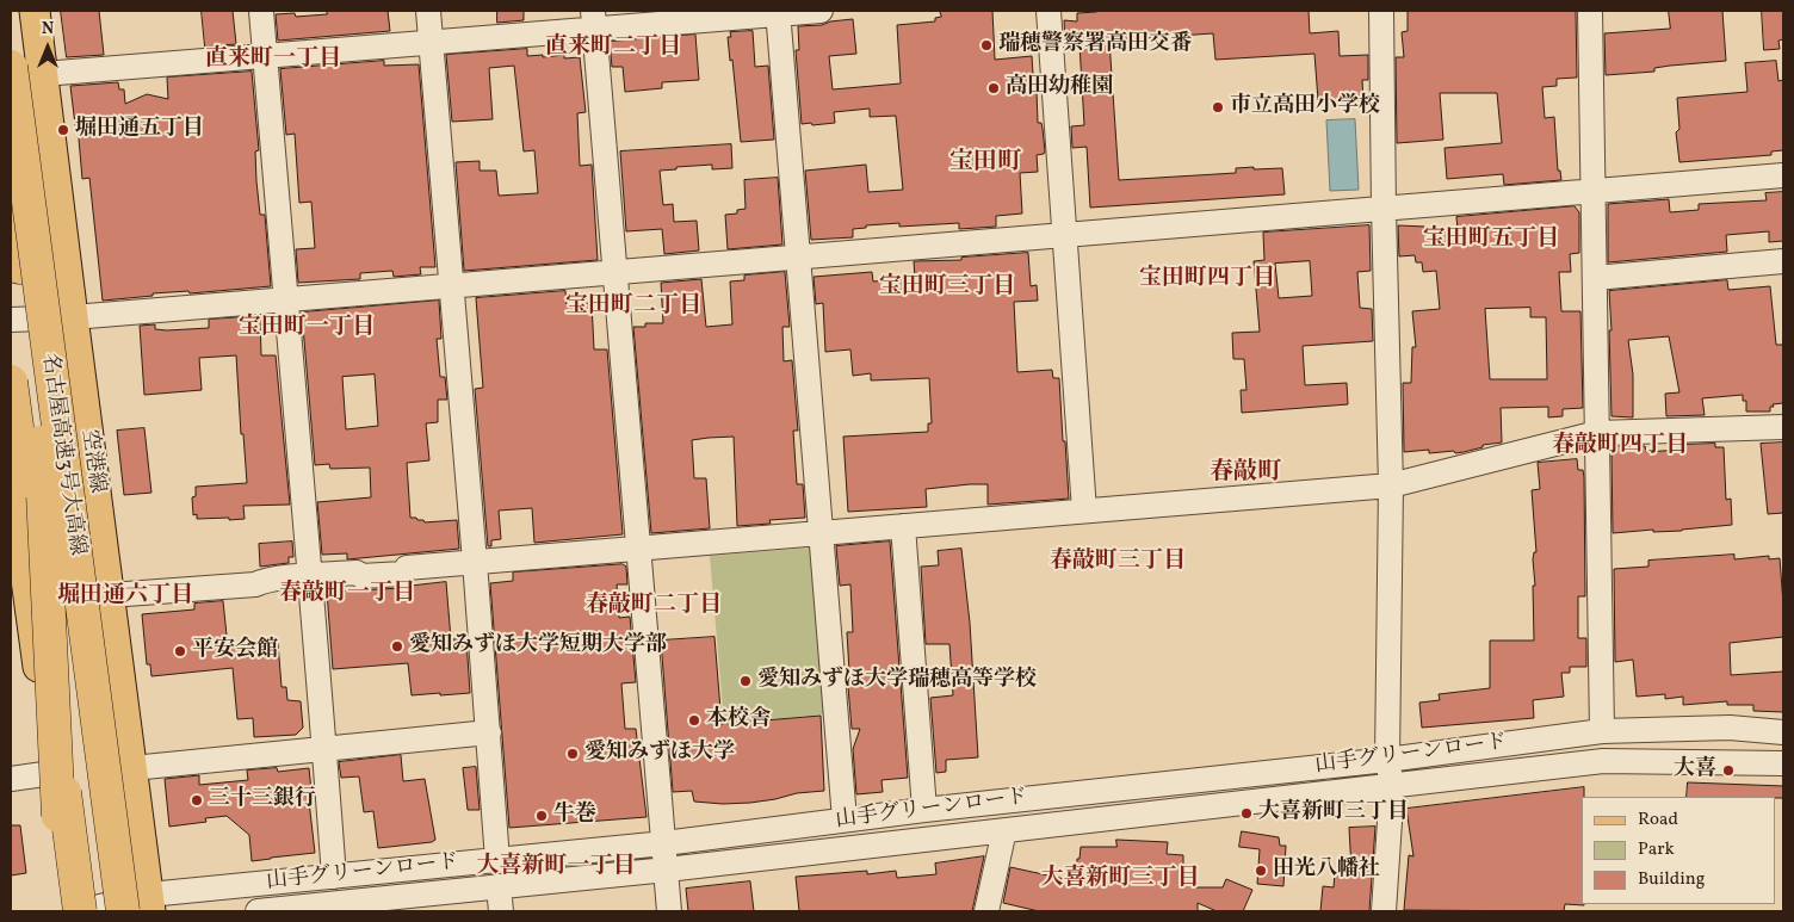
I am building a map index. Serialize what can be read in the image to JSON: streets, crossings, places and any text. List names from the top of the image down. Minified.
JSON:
{"streets":{"highway":["名古屋高速3号大高線"],"main road":["空港線"],"street":["山手グリーンロード"]},"crossings":[["名古屋高速3号大高線","空港線"],["名古屋高速3号大高線","山手グリーンロード"],["空港線","山手グリーンロード"]],"districts":["直来町二丁目","直来町一丁目","宝田町","宝田町五丁目","宝田町四丁目","宝田町三丁目","宝田町二丁目","宝田町一丁目","春敲町四丁目","春敲町","春敲町三丁目","春敲町一丁目","堀田通六丁目","春敲町二丁目","大喜新町一丁目","大喜新町三丁目"],"places":["瑞穂警察署高田交番","高田幼稚園","市立高田小学校","堀田通五丁目","愛知みずほ大学短期大学部","平安会館","愛知みずほ大学瑞穂高等学校","本校舎","愛知みずほ大学","大喜","三十三銀行","大喜新町三丁目","牛巻","田光八幡社"],"legend":["Road","Park","Building"],"north":"top"}
